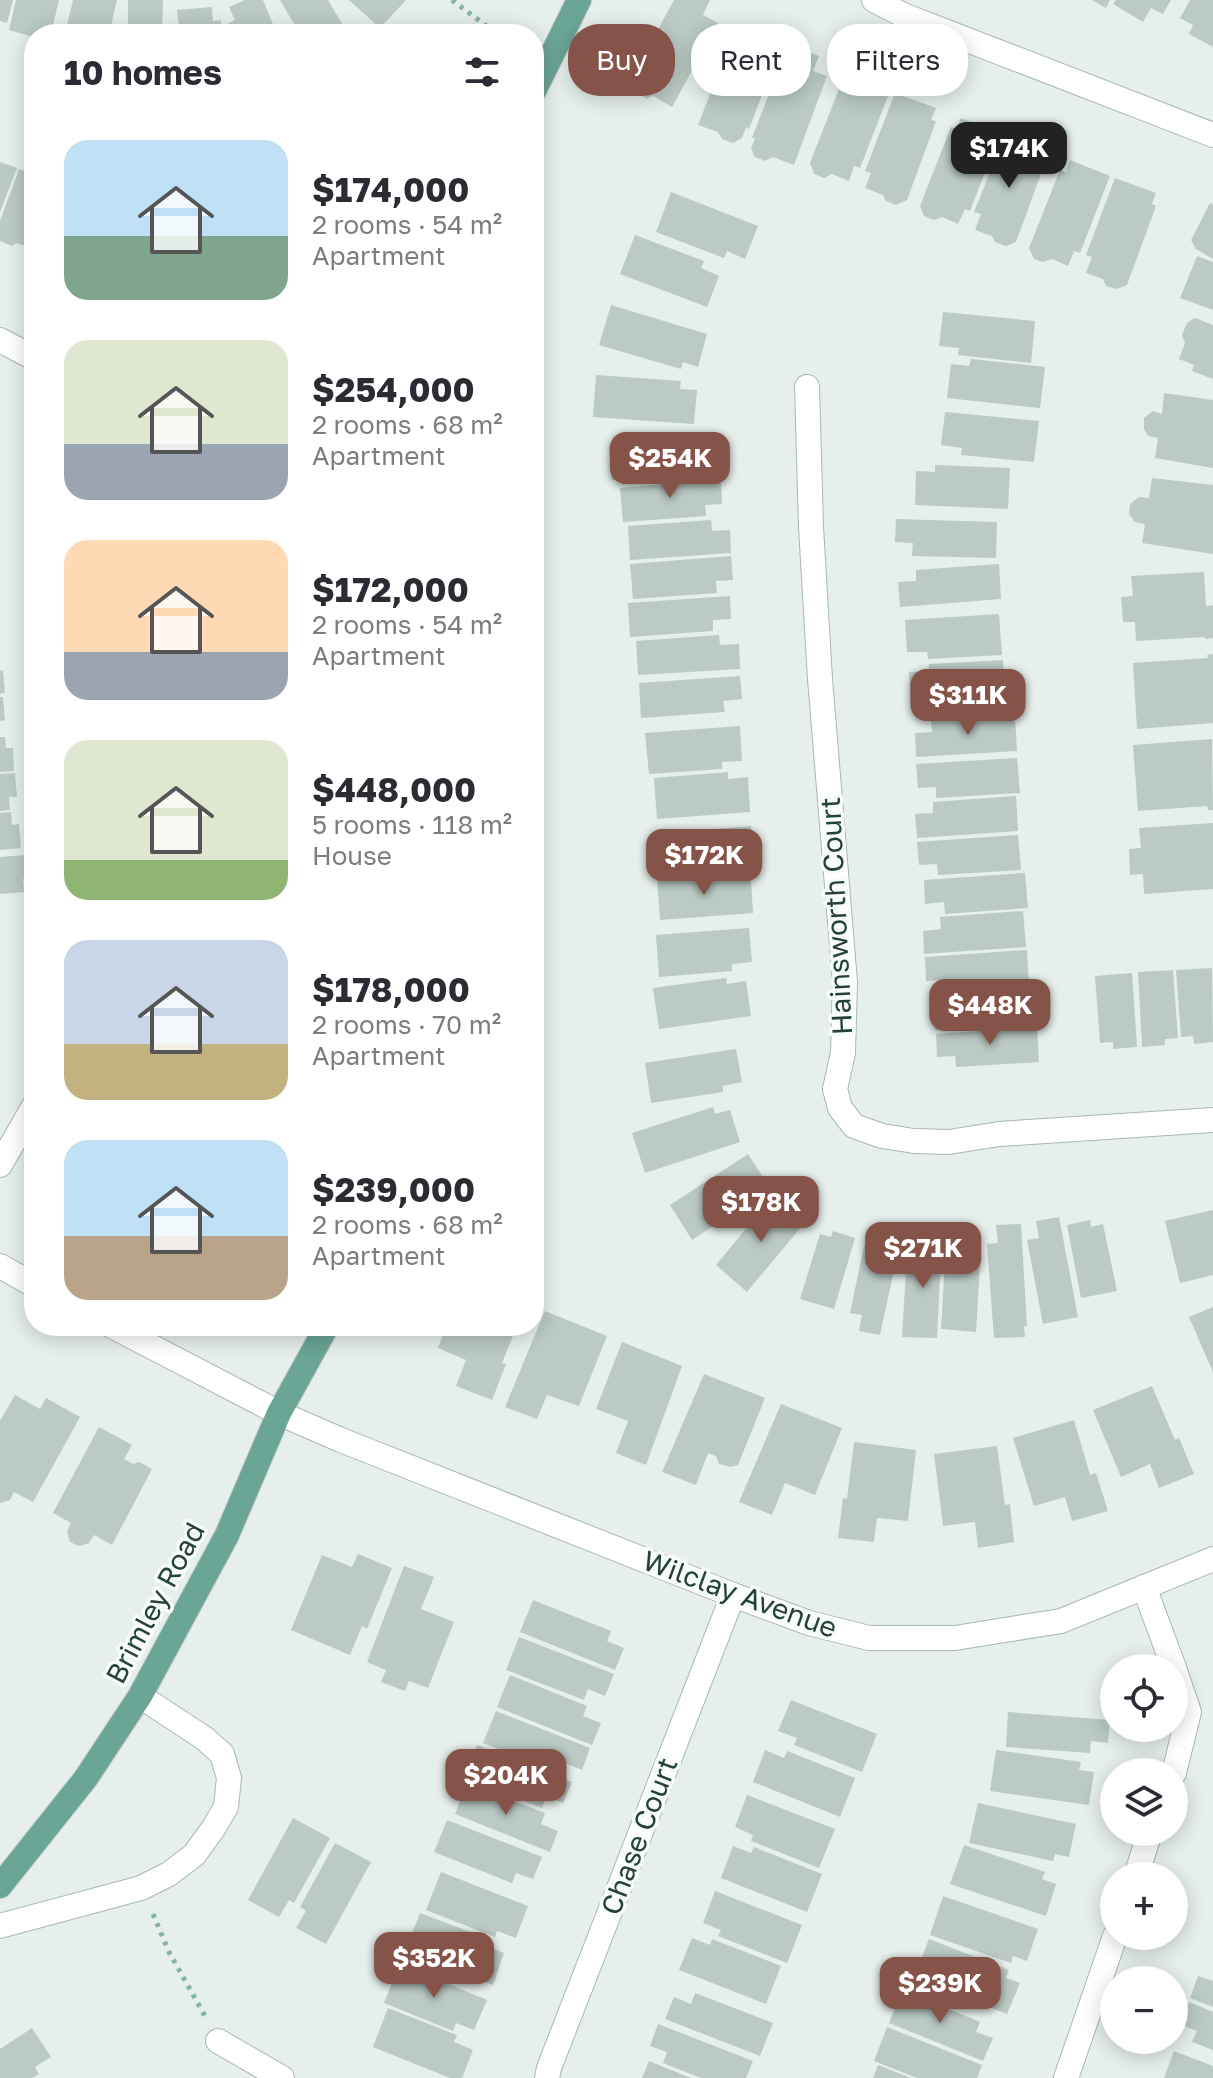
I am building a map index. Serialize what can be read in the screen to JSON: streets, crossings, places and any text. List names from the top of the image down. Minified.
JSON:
{"streets":{"main road":["Brimley Road"],"street":["Hainsworth Court","Wilclay Avenue","Chase Court"]},"crossings":[["Wilclay Avenue","Brimley Road"],["Wilclay Avenue","Chase Court"]],"page":{"chip":["Buy","Rent","Filters"],"heading":"10 homes","list":[{"name":"$174,000","note":"2 rooms · 54 m² · Apartment"},{"name":"$254,000","note":"2 rooms · 68 m² · Apartment"},{"name":"$172,000","note":"2 rooms · 54 m² · Apartment"},{"name":"$448,000","note":"5 rooms · 118 m² · House"},{"name":"$178,000","note":"2 rooms · 70 m² · Apartment"},{"name":"$239,000","note":"2 rooms · 68 m² · Apartment"}],"price":["$174K","$254K","$311K","$172K","$448K","$178K","$271K","$204K","$352K","$239K"],"map_buttons":["+","−"]}}
